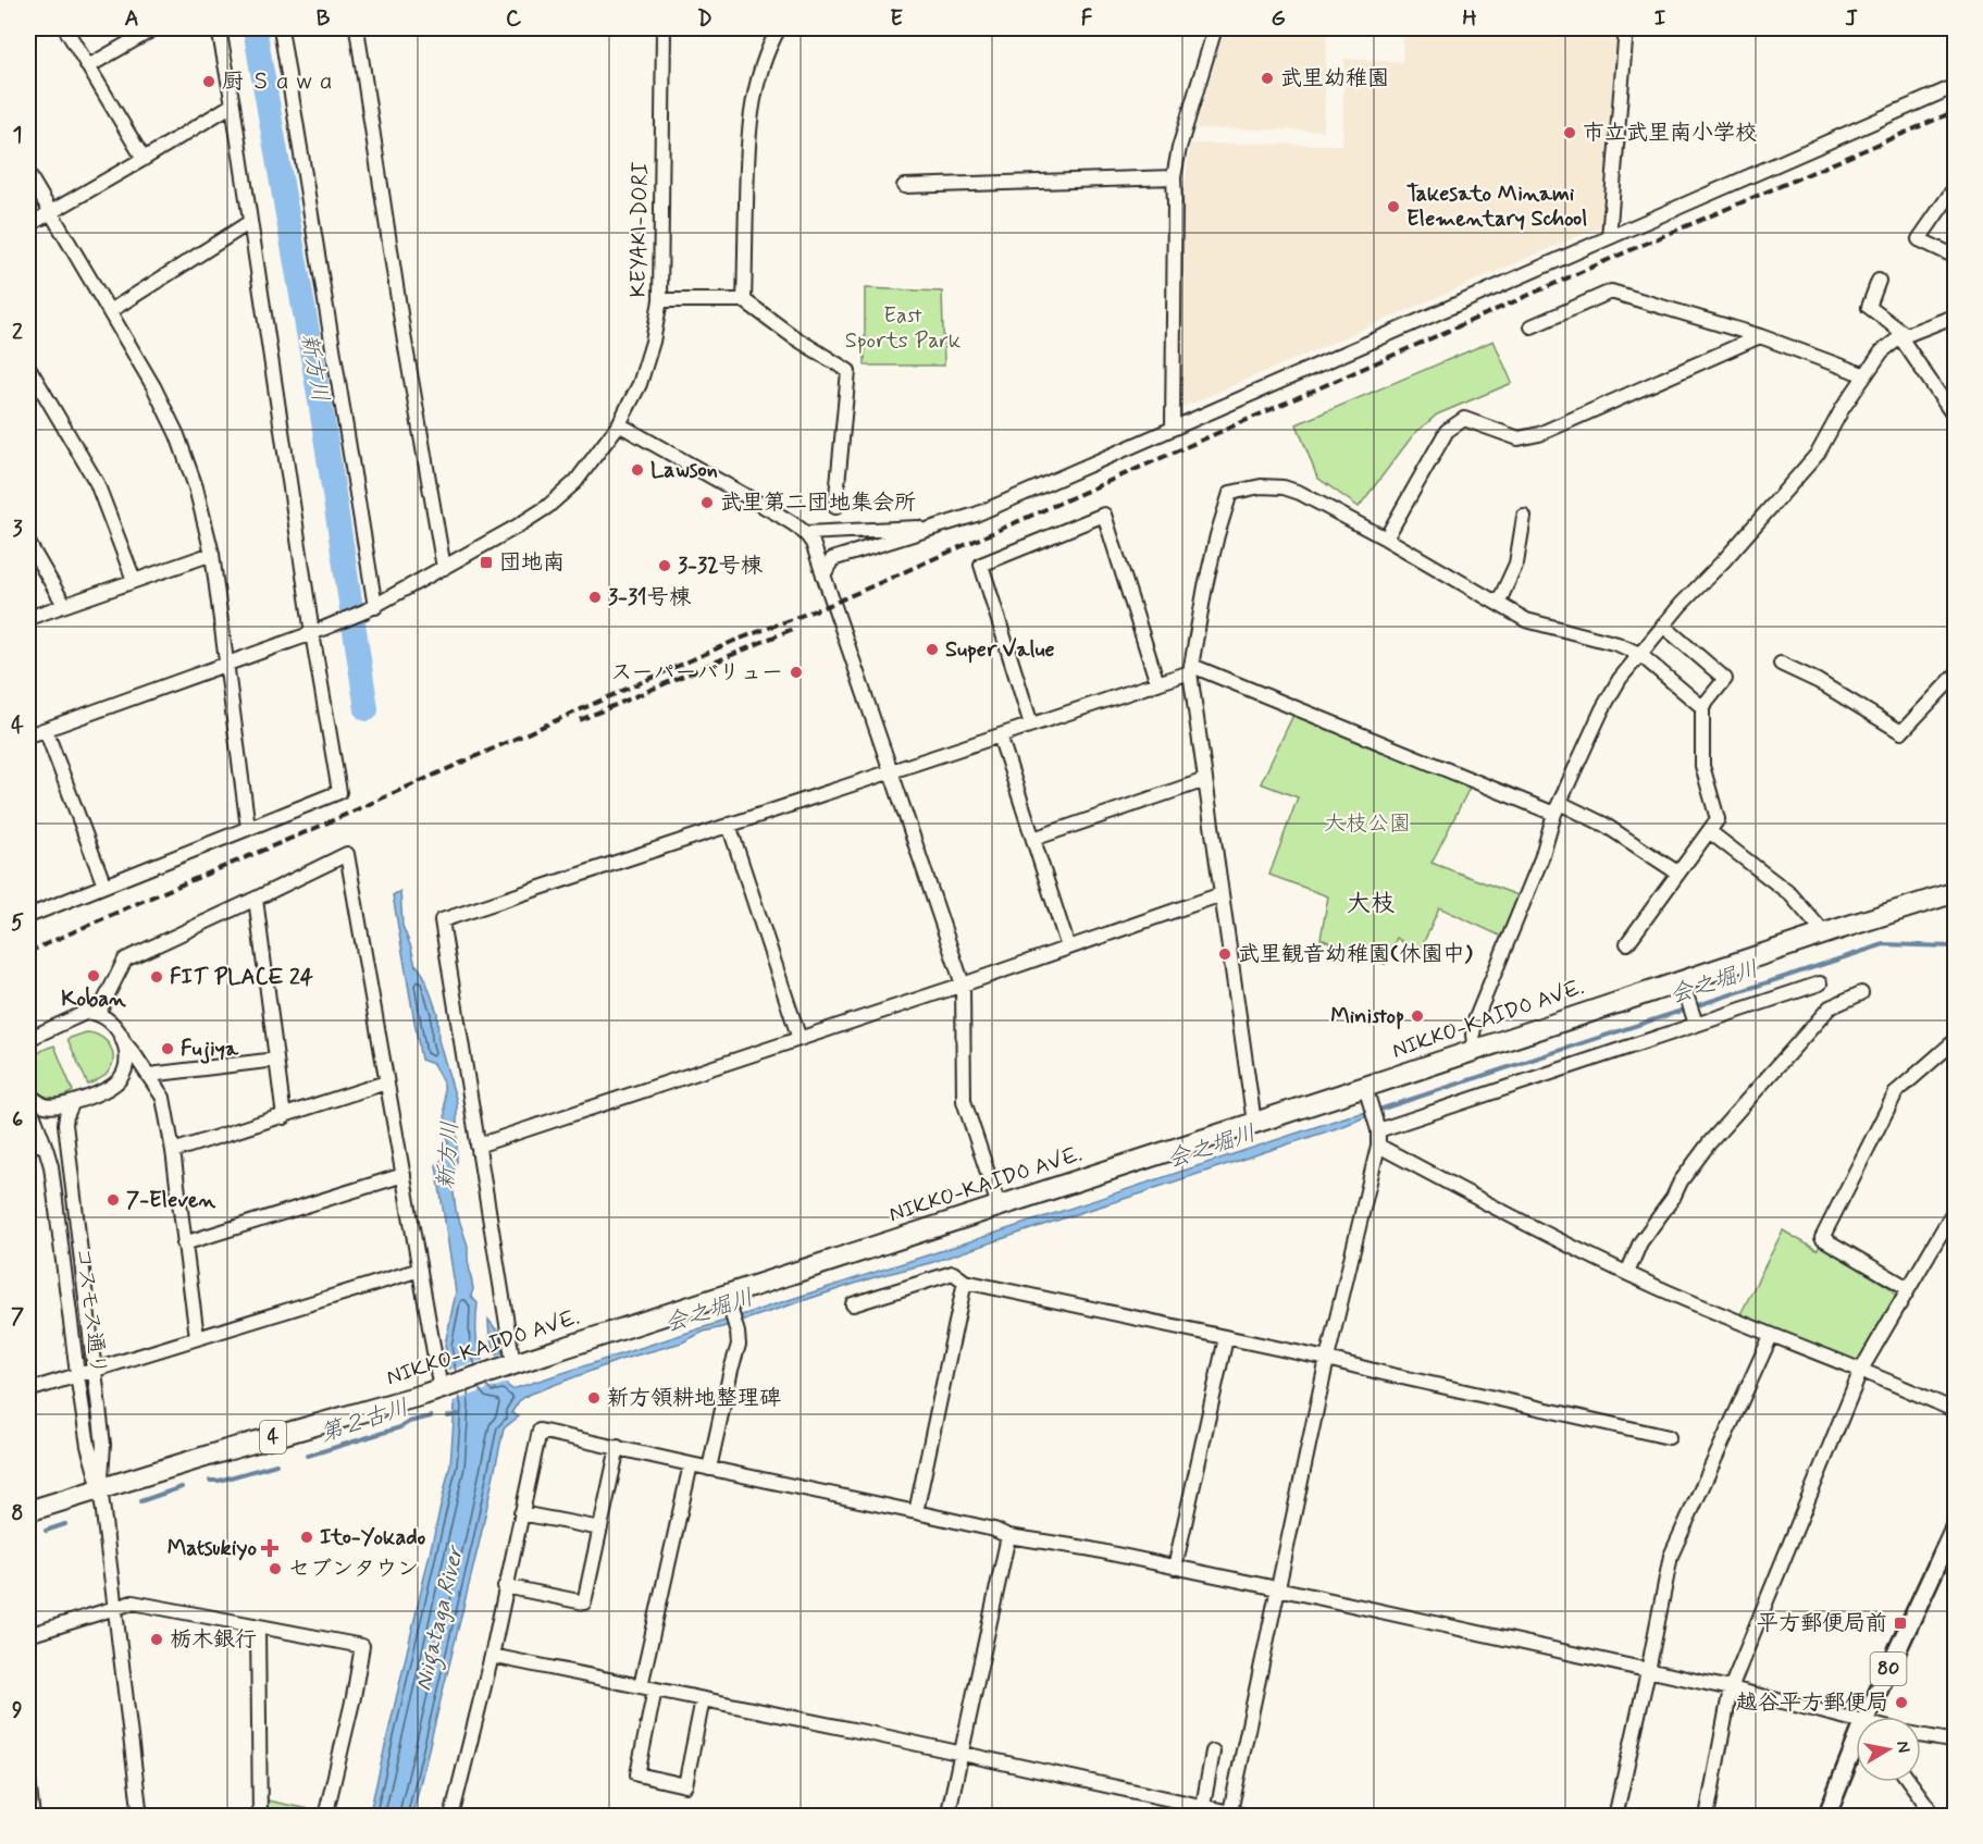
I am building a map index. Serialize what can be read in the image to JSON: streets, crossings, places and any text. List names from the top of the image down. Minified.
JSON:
{"streets":{"highway":["NIKKO-KAIDO AVE.","4"],"main road":["80"],"street":["KEYAKI-DORI","コスモス通り"]},"crossings":[["NIKKO-KAIDO AVE.","コスモス通り"]],"districts":["大枝"],"water":["新方川","会之堀川","第２古川","Niigataga River"],"parks":["East Sports Park","大枝公園"],"places":{"other":["武里幼稚園","厨 Ｓａｗａ","市立武里南小学校","Takesato Minami Elementary School","Lawson","武里第二団地集会所","3-32号棟","3-31号棟","Super Value","スーパーバリュー","武里観音幼稚園(休園中)","Koban","FIT PLACE 24","Ministop","Fujiya","7-Eleven","新方領耕地整理碑","Ito-Yokado","セブンタウン","栃木銀行","越谷平方郵便局"],"transit":["団地南","平方郵便局前"],"health":["Matsukiyo"]},"north":"right","grid":{"columns":["A","B","C","D","E","F","G","H","I","J"],"rows":["1","2","3","4","5","6","7","8","9"]}}
